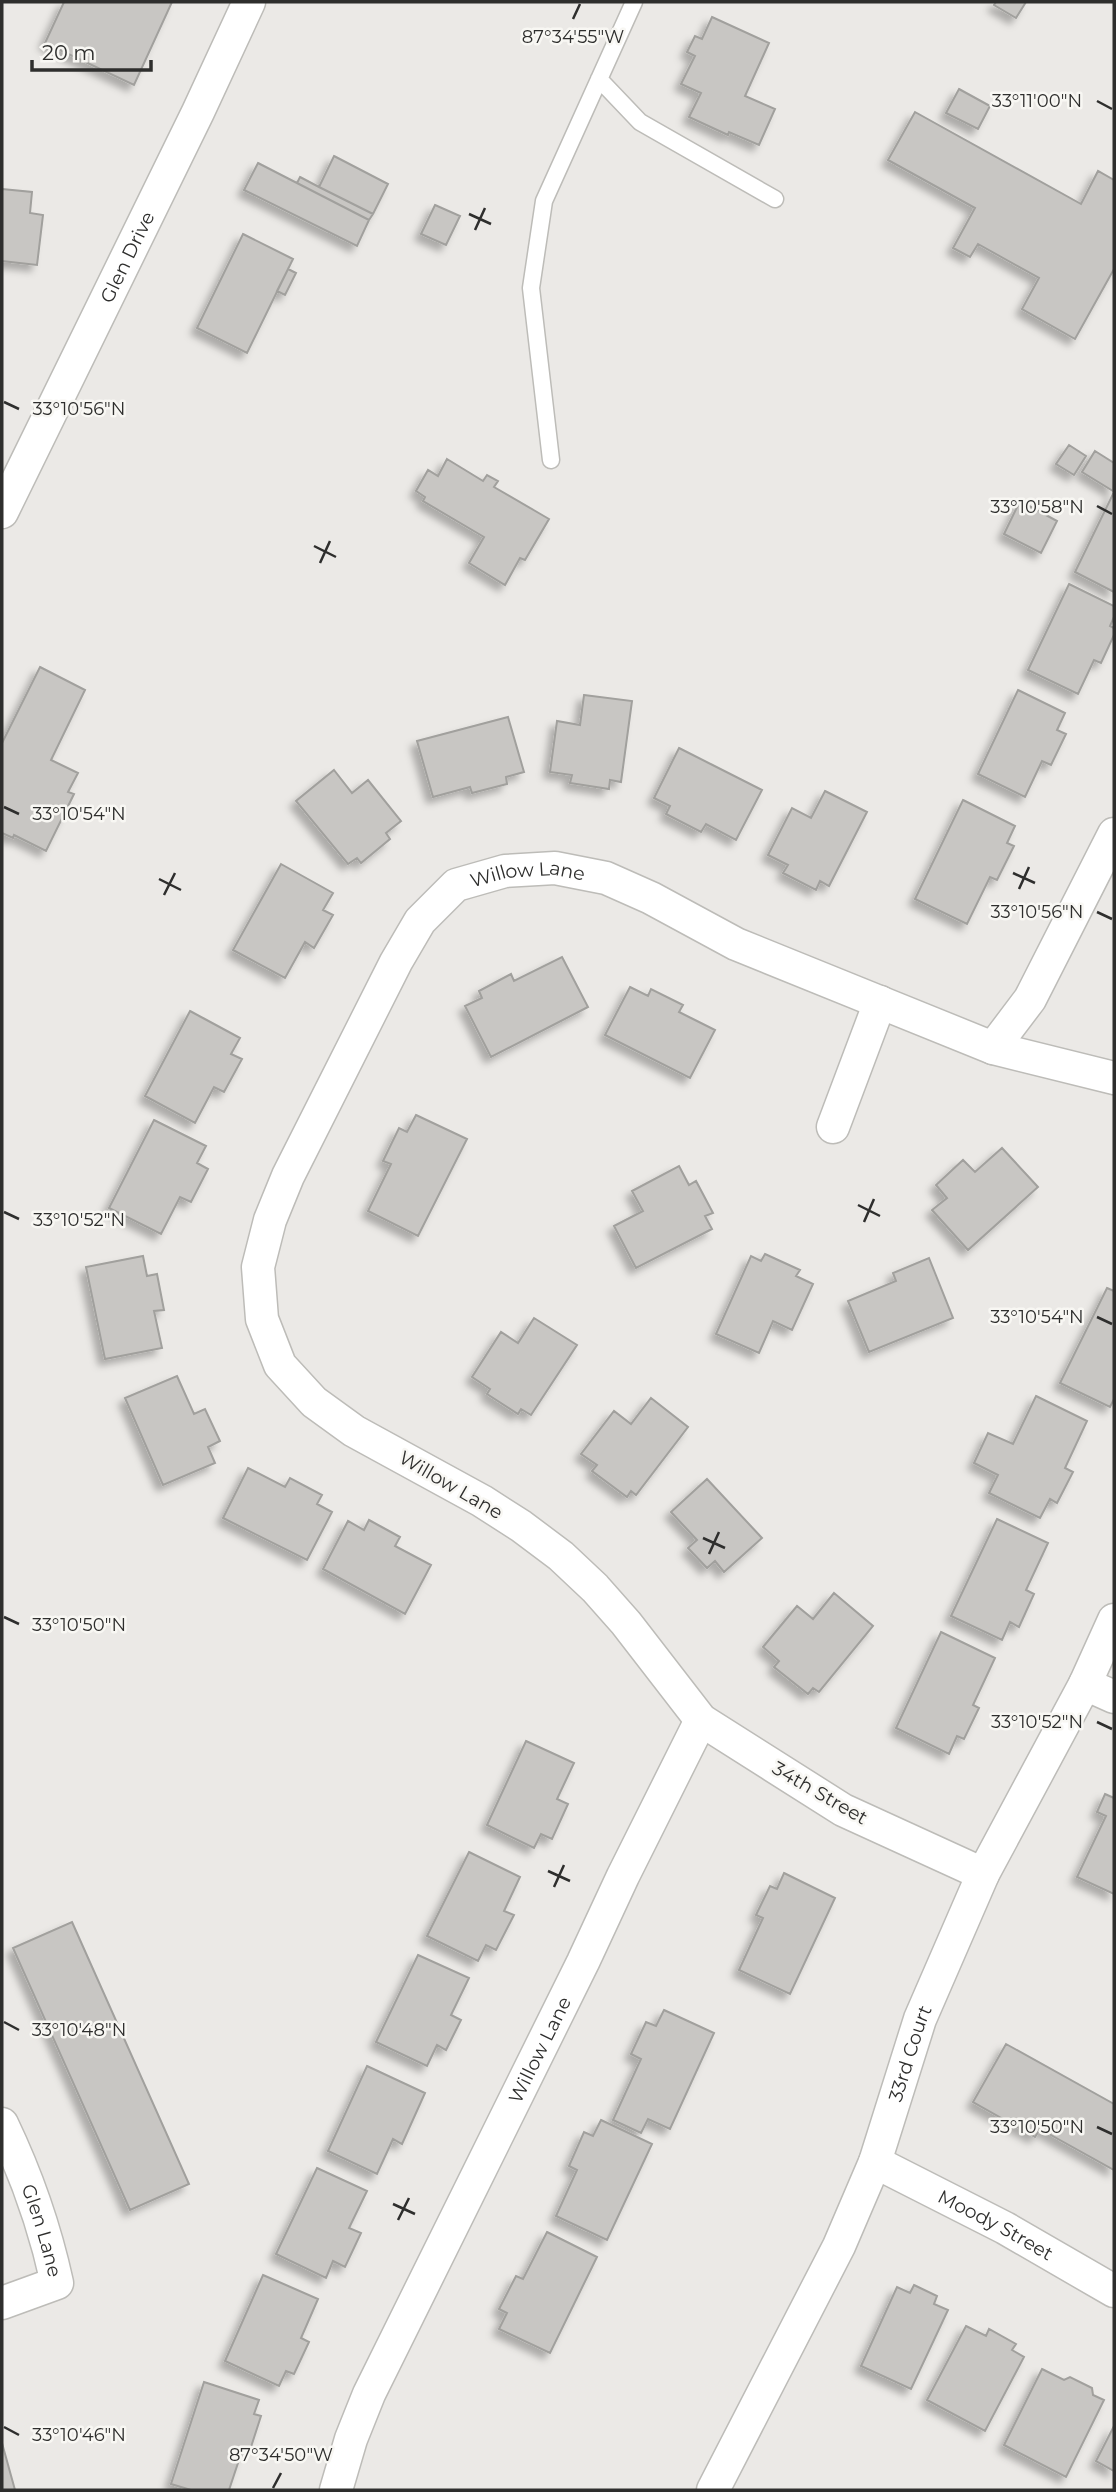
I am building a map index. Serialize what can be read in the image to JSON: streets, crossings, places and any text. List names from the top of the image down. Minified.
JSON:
{"streets":{"street":["Glen Drive","Willow Lane","34th Street","33rd Court","Moody Street","Glen Lane"]},"crossings":[["Willow Lane","34th Street"],["34th Street","33rd Court"],["33rd Court","Moody Street"]],"scale_bar":"20 m","coordinates":["87°34'55\"W","33°11'00\"N","33°10'56\"N","33°10'58\"N","33°10'54\"N","33°10'52\"N","33°10'50\"N","33°10'48\"N","33°10'46\"N","87°34'50\"W"]}
